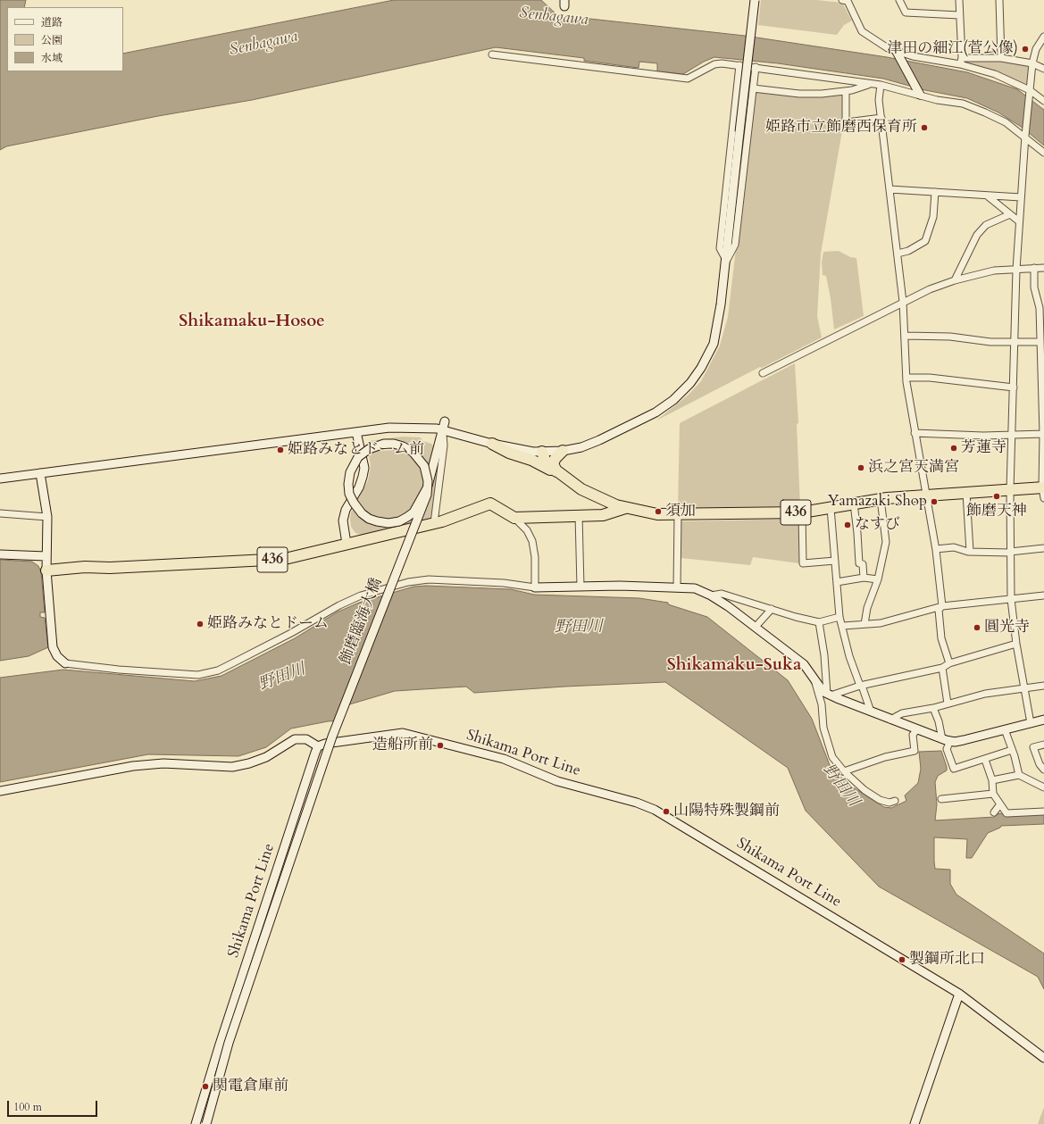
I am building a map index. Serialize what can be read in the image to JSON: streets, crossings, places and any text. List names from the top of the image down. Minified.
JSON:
{"streets":{"highway":["436"],"street":["飾磨臨海大橋","Shikama Port Line"]},"districts":["Shikamaku-Hosoe","Shikamaku-Suka"],"water":["Senbagawa","野田川"],"places":["津田の細江(菅公像)","姫路市立飾磨西保育所","芳蓮寺","姫路みなとドーム前","浜之宮天満宮","飾磨天神","Yamazaki Shop","須加","なすび","姫路みなとドーム","圓光寺","造船所前","山陽特殊製鋼前","製鋼所北口","関電倉庫前"],"legend":["道路","公園","水域"],"scale_bar":"100 m"}
